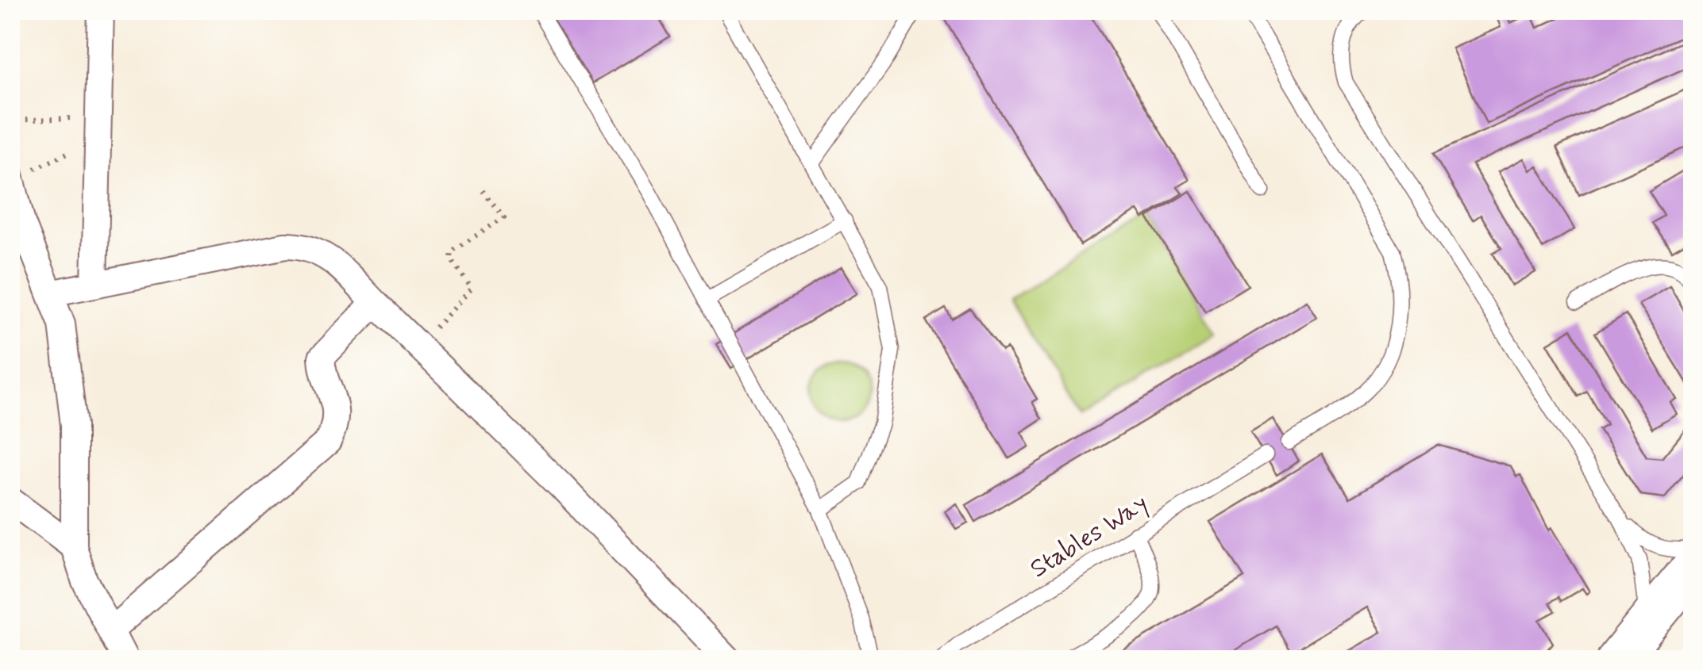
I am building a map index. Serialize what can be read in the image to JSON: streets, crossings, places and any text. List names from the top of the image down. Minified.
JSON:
{"streets":{"lane":["Stables Way"]}}
